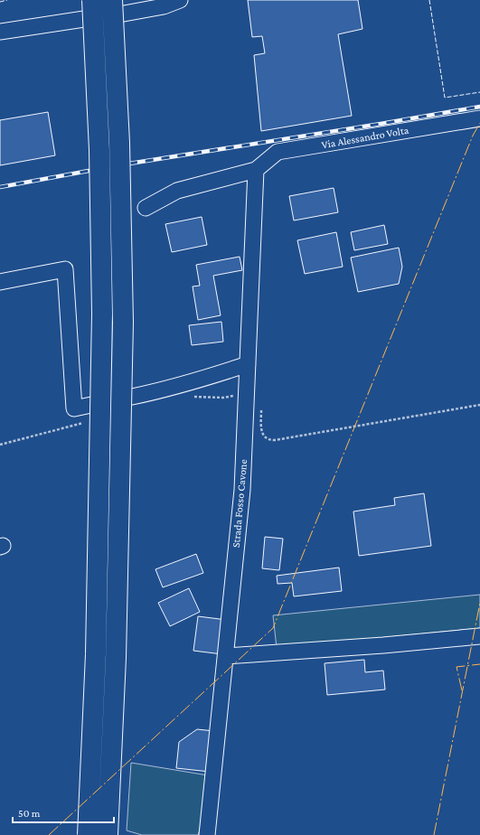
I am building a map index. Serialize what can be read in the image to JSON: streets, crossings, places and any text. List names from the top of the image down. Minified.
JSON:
{"streets":{"street":["Via Alessandro Volta","Strada Fosso Cavone"]},"crossings":[["Via Alessandro Volta","Strada Fosso Cavone"]],"scale_bar":"50 m"}
